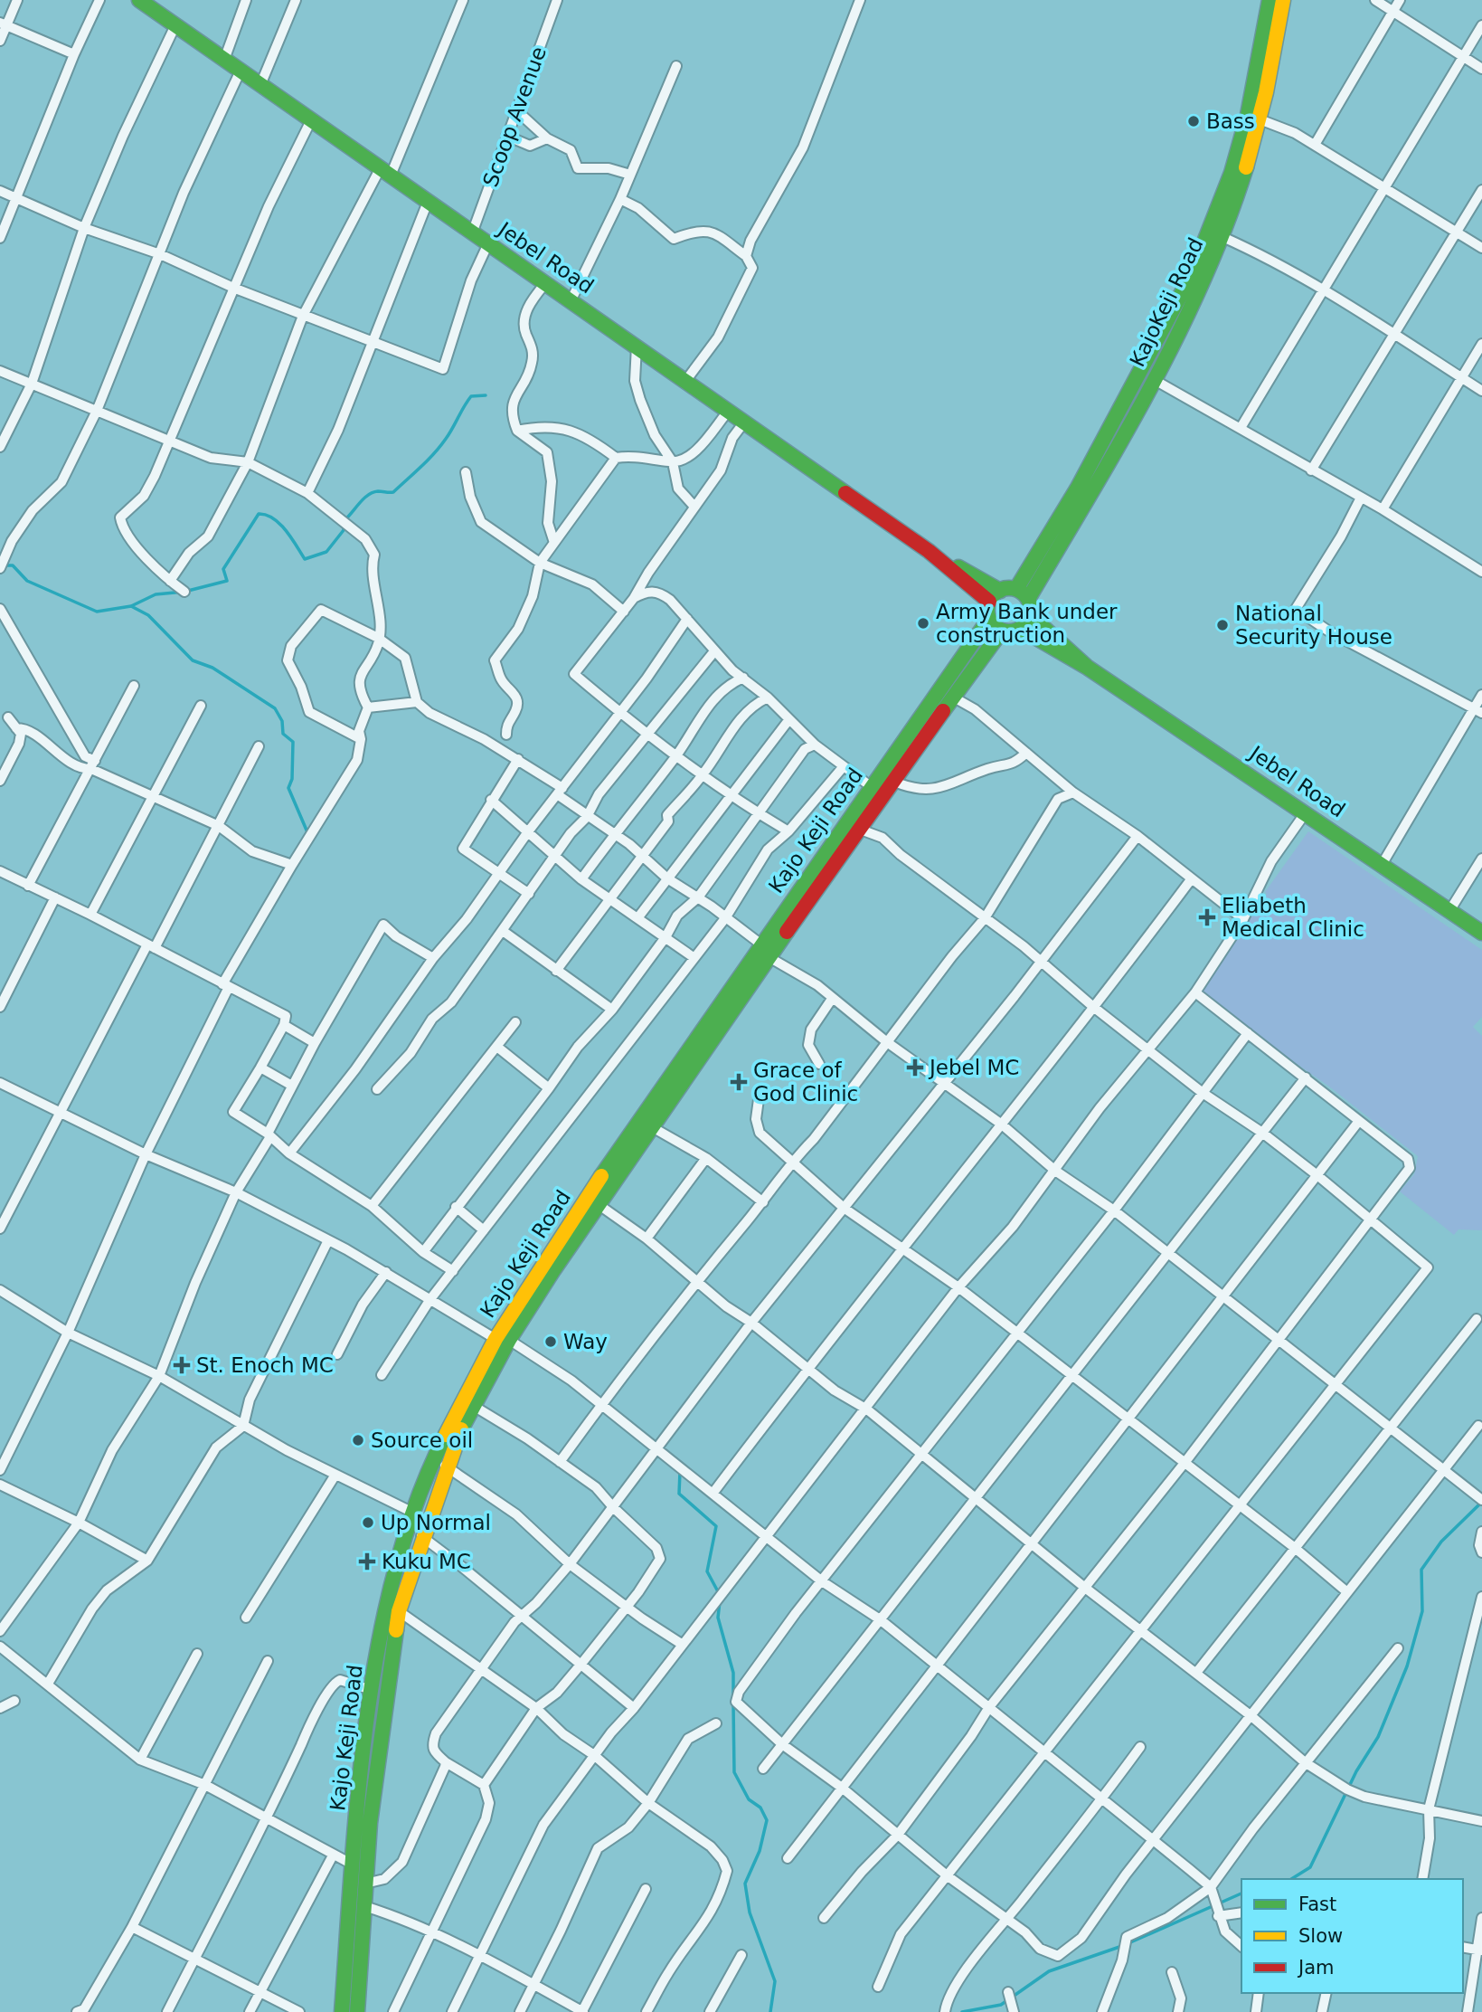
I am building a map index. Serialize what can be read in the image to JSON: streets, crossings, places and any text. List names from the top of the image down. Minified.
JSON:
{"streets":{"main road":["Jebel Road","KajoKeji Road","Kajo Keji Road"],"street":["Scoop Avenue"]},"crossings":[["Scoop Avenue","Jebel Road"],["Jebel Road","KajoKeji Road"],["Jebel Road","Kajo Keji Road"],["KajoKeji Road","Kajo Keji Road"]],"places":{"other":["Bass","Army Bank under construction","National Security House","Way","Source oil","Up Normal"],"health":["Eliabeth Medical Clinic","Jebel MC","Grace of God Clinic","St. Enoch MC","Kuku MC"]},"legend":["Fast","Slow","Jam"]}
